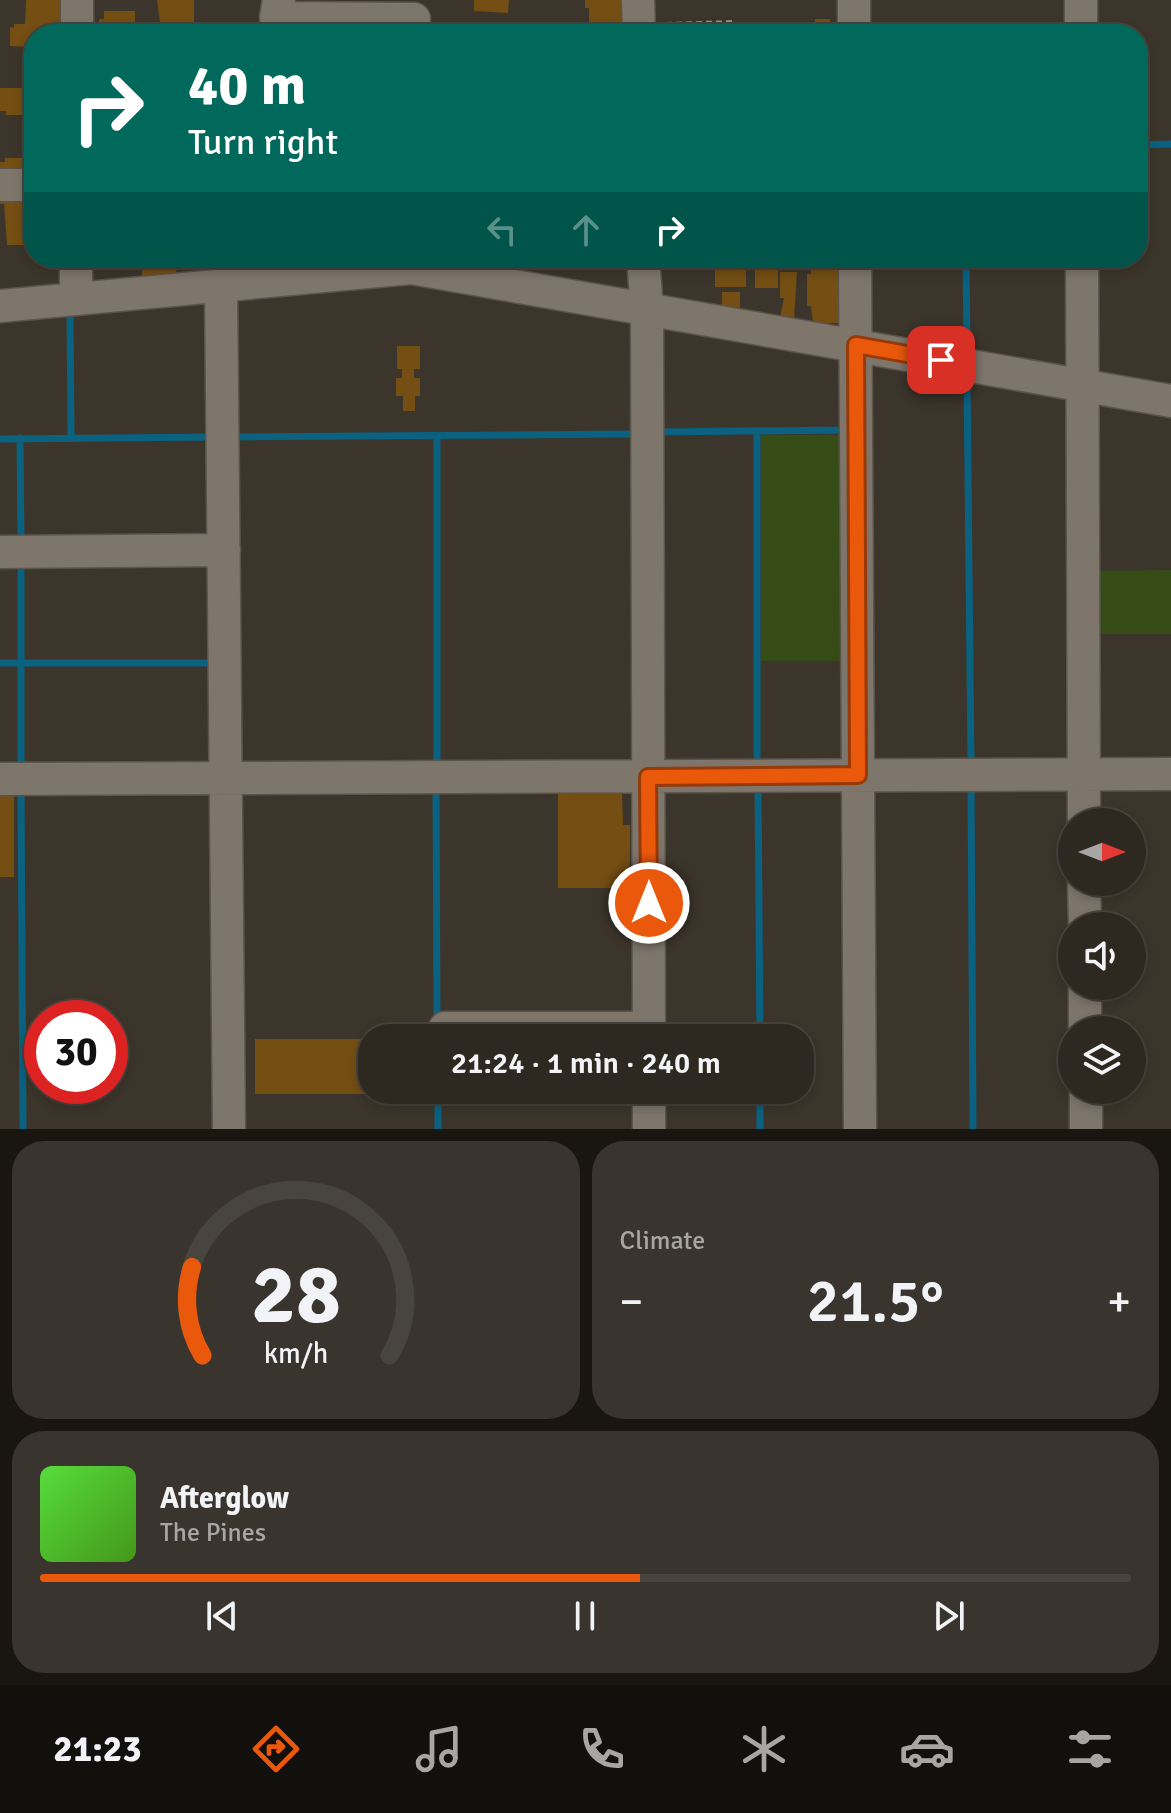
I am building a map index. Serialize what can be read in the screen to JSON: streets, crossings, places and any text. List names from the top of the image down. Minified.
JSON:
{"north":"right","page":{"turn":["40 m","Turn right"],"limit":"30","trip":"21:24 · 1 min · 240 m","tile":"Climate","heat":["−","21.5°","+"],"song":["Afterglow","The Pines"],"tabs":"21:23","gauge":["28","km/h"]}}
